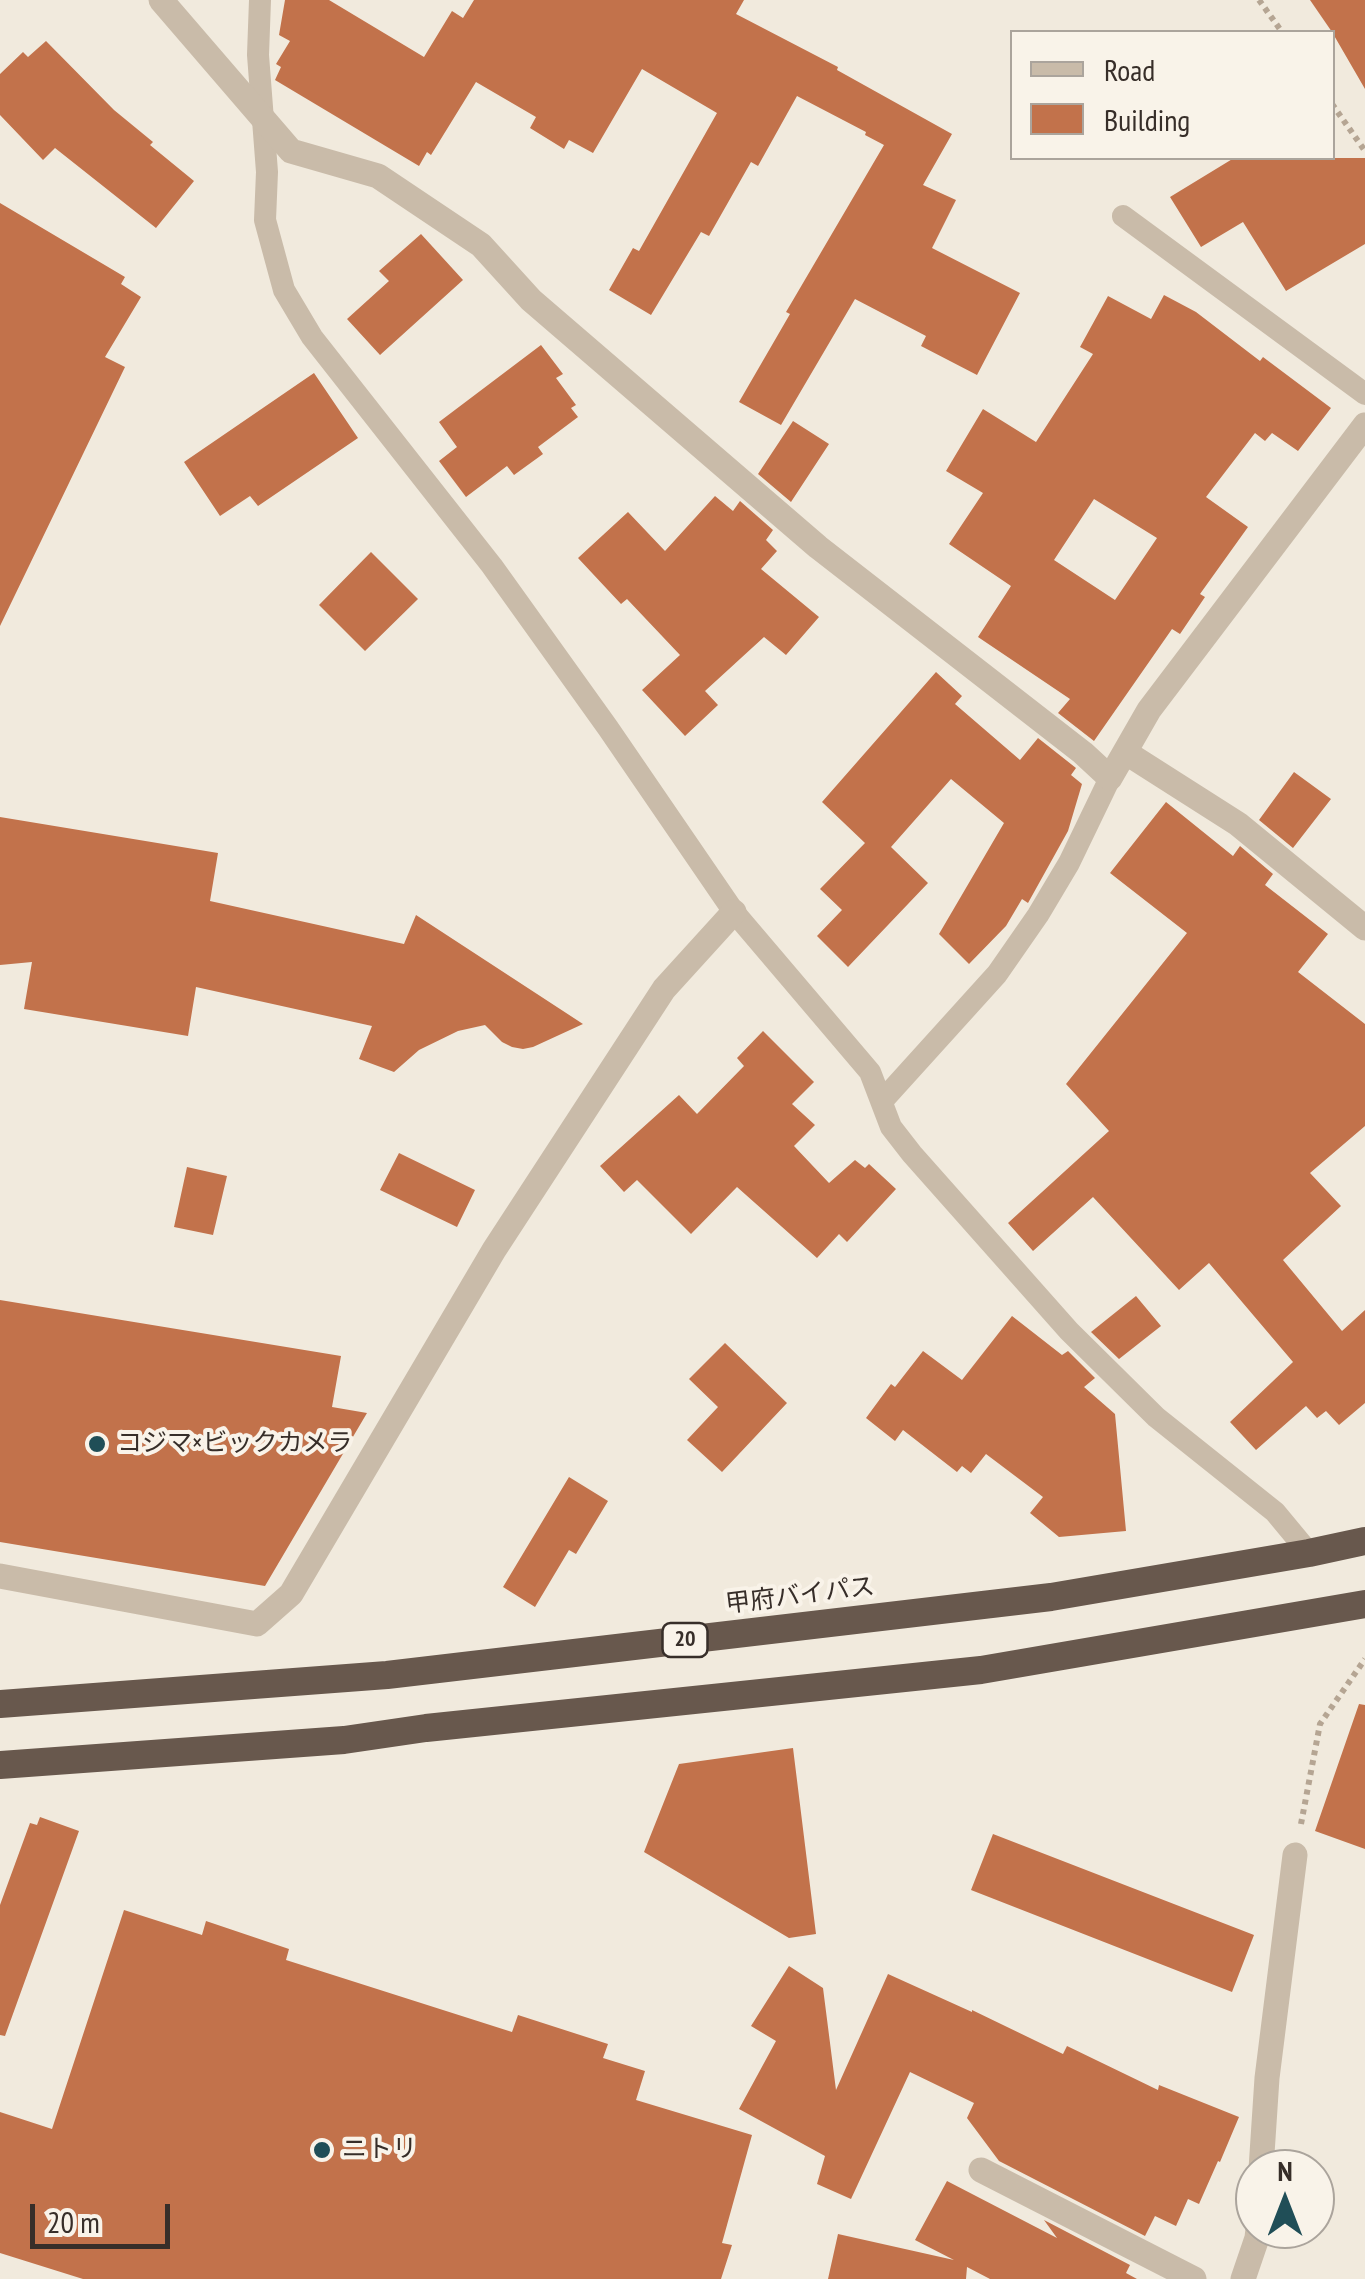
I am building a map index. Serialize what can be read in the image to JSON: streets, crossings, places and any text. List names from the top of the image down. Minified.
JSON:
{"streets":{"highway":["甲府バイパス","20"]},"places":["コジマ×ビックカメラ","ニトリ"],"legend":["Road","Building"],"scale_bar":"20 m","north":"top"}
